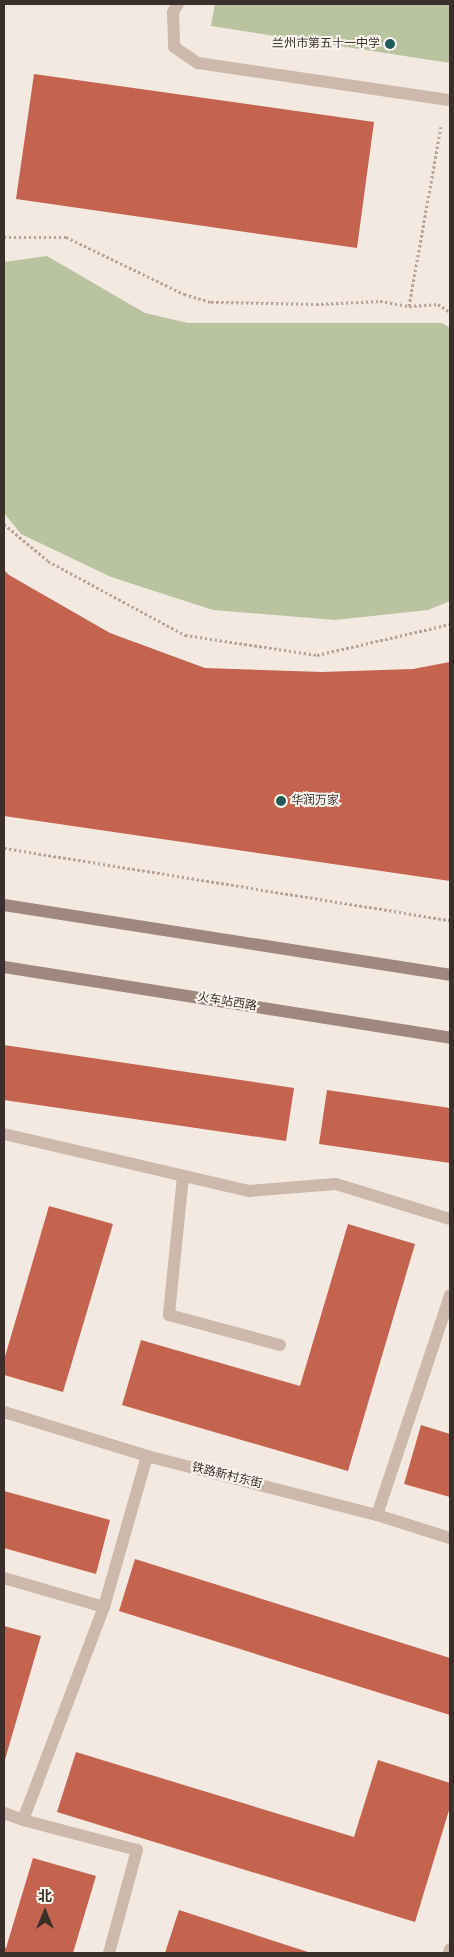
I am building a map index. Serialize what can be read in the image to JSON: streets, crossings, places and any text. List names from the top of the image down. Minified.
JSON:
{"streets":{"main road":["火车站西路"],"street":["铁路新村东街"]},"places":["兰州市第五十一中学","华润万家"],"north":"top"}
